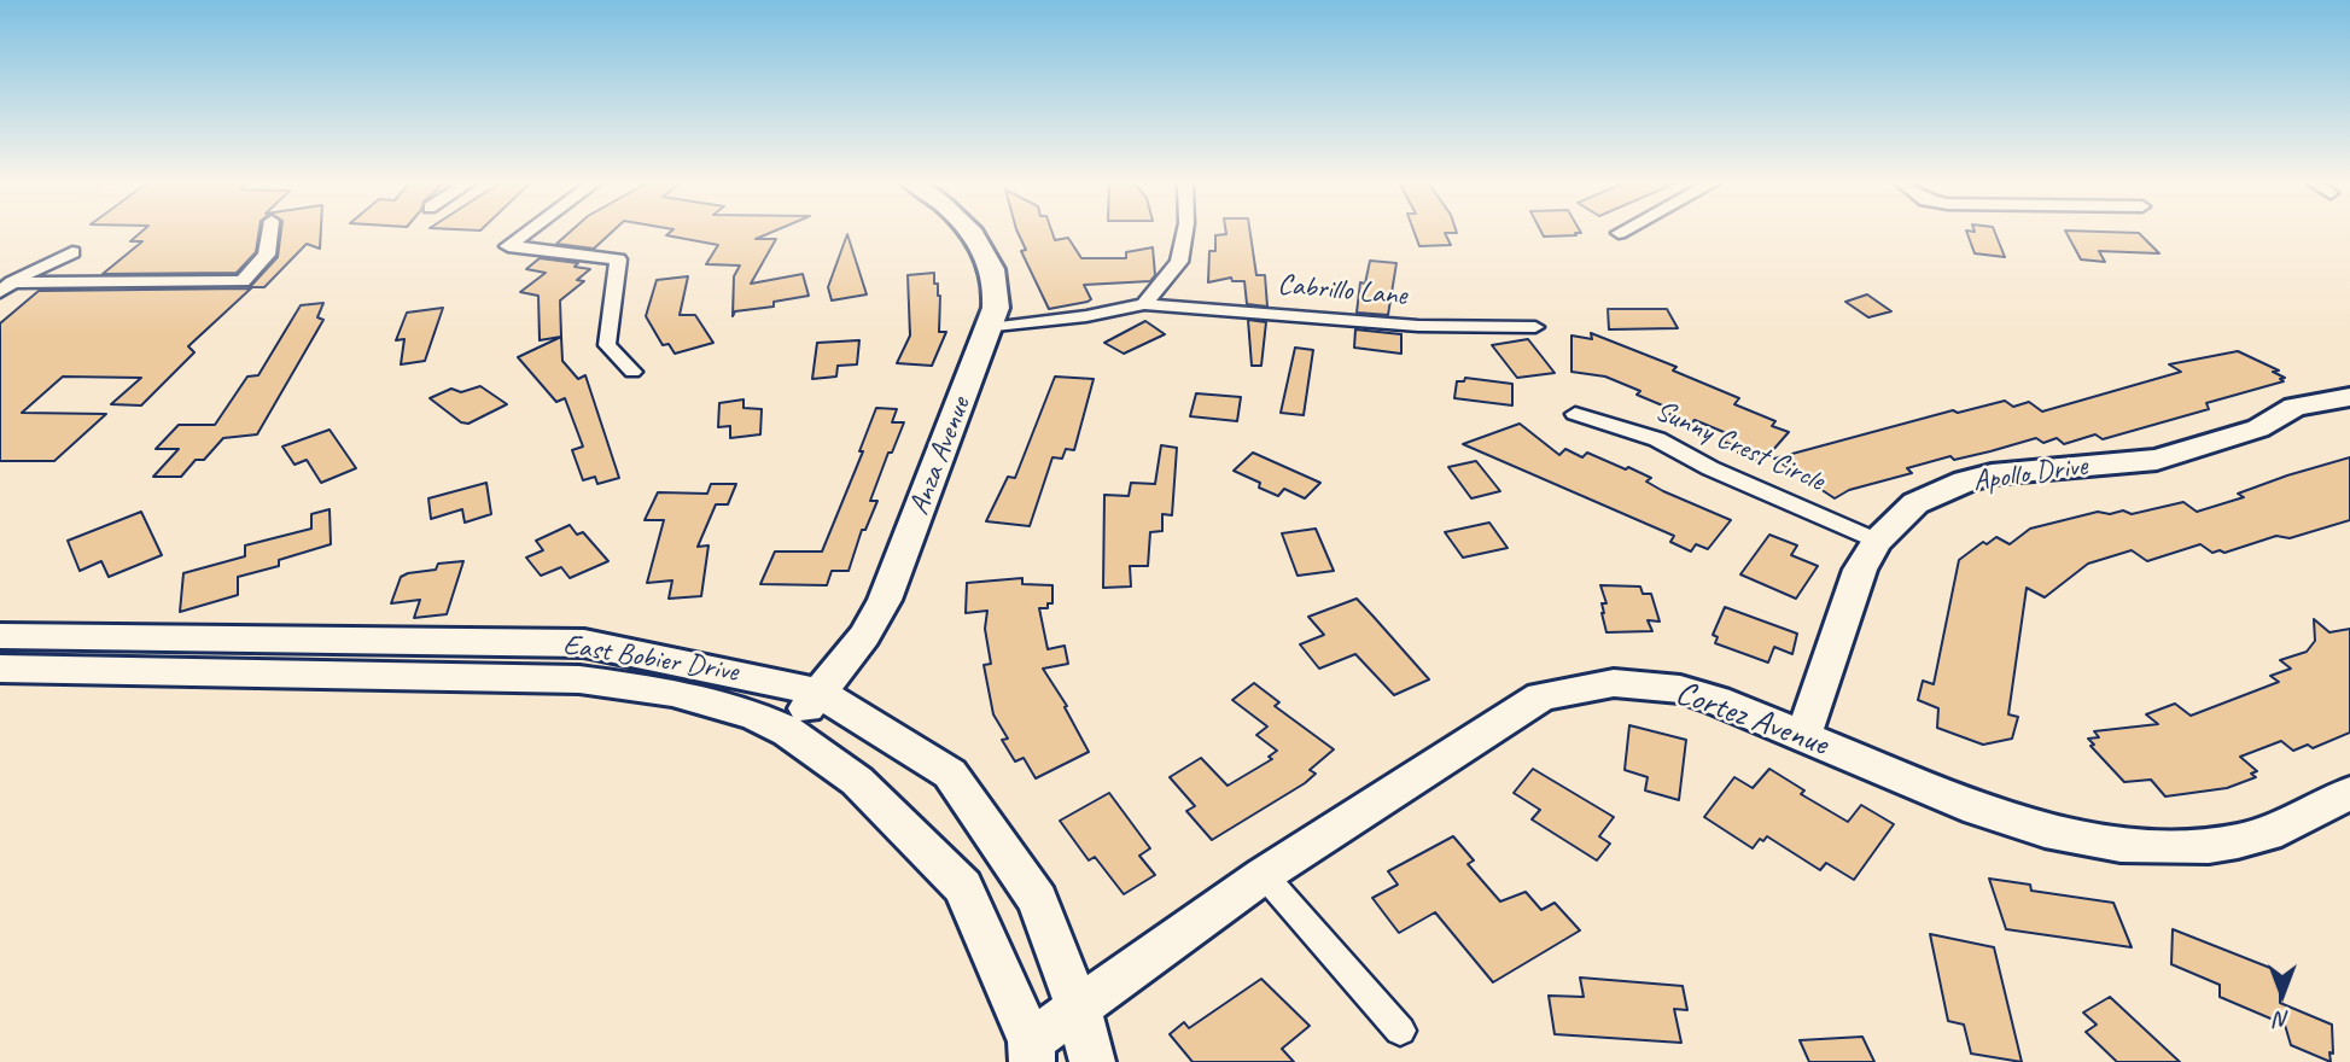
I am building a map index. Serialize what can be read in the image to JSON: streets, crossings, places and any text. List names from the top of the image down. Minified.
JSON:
{"streets":{"main road":["East Bobier Drive","Cortez Avenue"],"street":["Cabrillo Lane","Sunny Crest Circle","Anza Avenue","Apollo Drive"]},"crossings":[["Cabrillo Lane","Anza Avenue"],["Sunny Crest Circle","Apollo Drive"],["Anza Avenue","East Bobier Drive"],["Apollo Drive","Cortez Avenue"],["East Bobier Drive","Cortez Avenue"]],"north":"bottom"}
